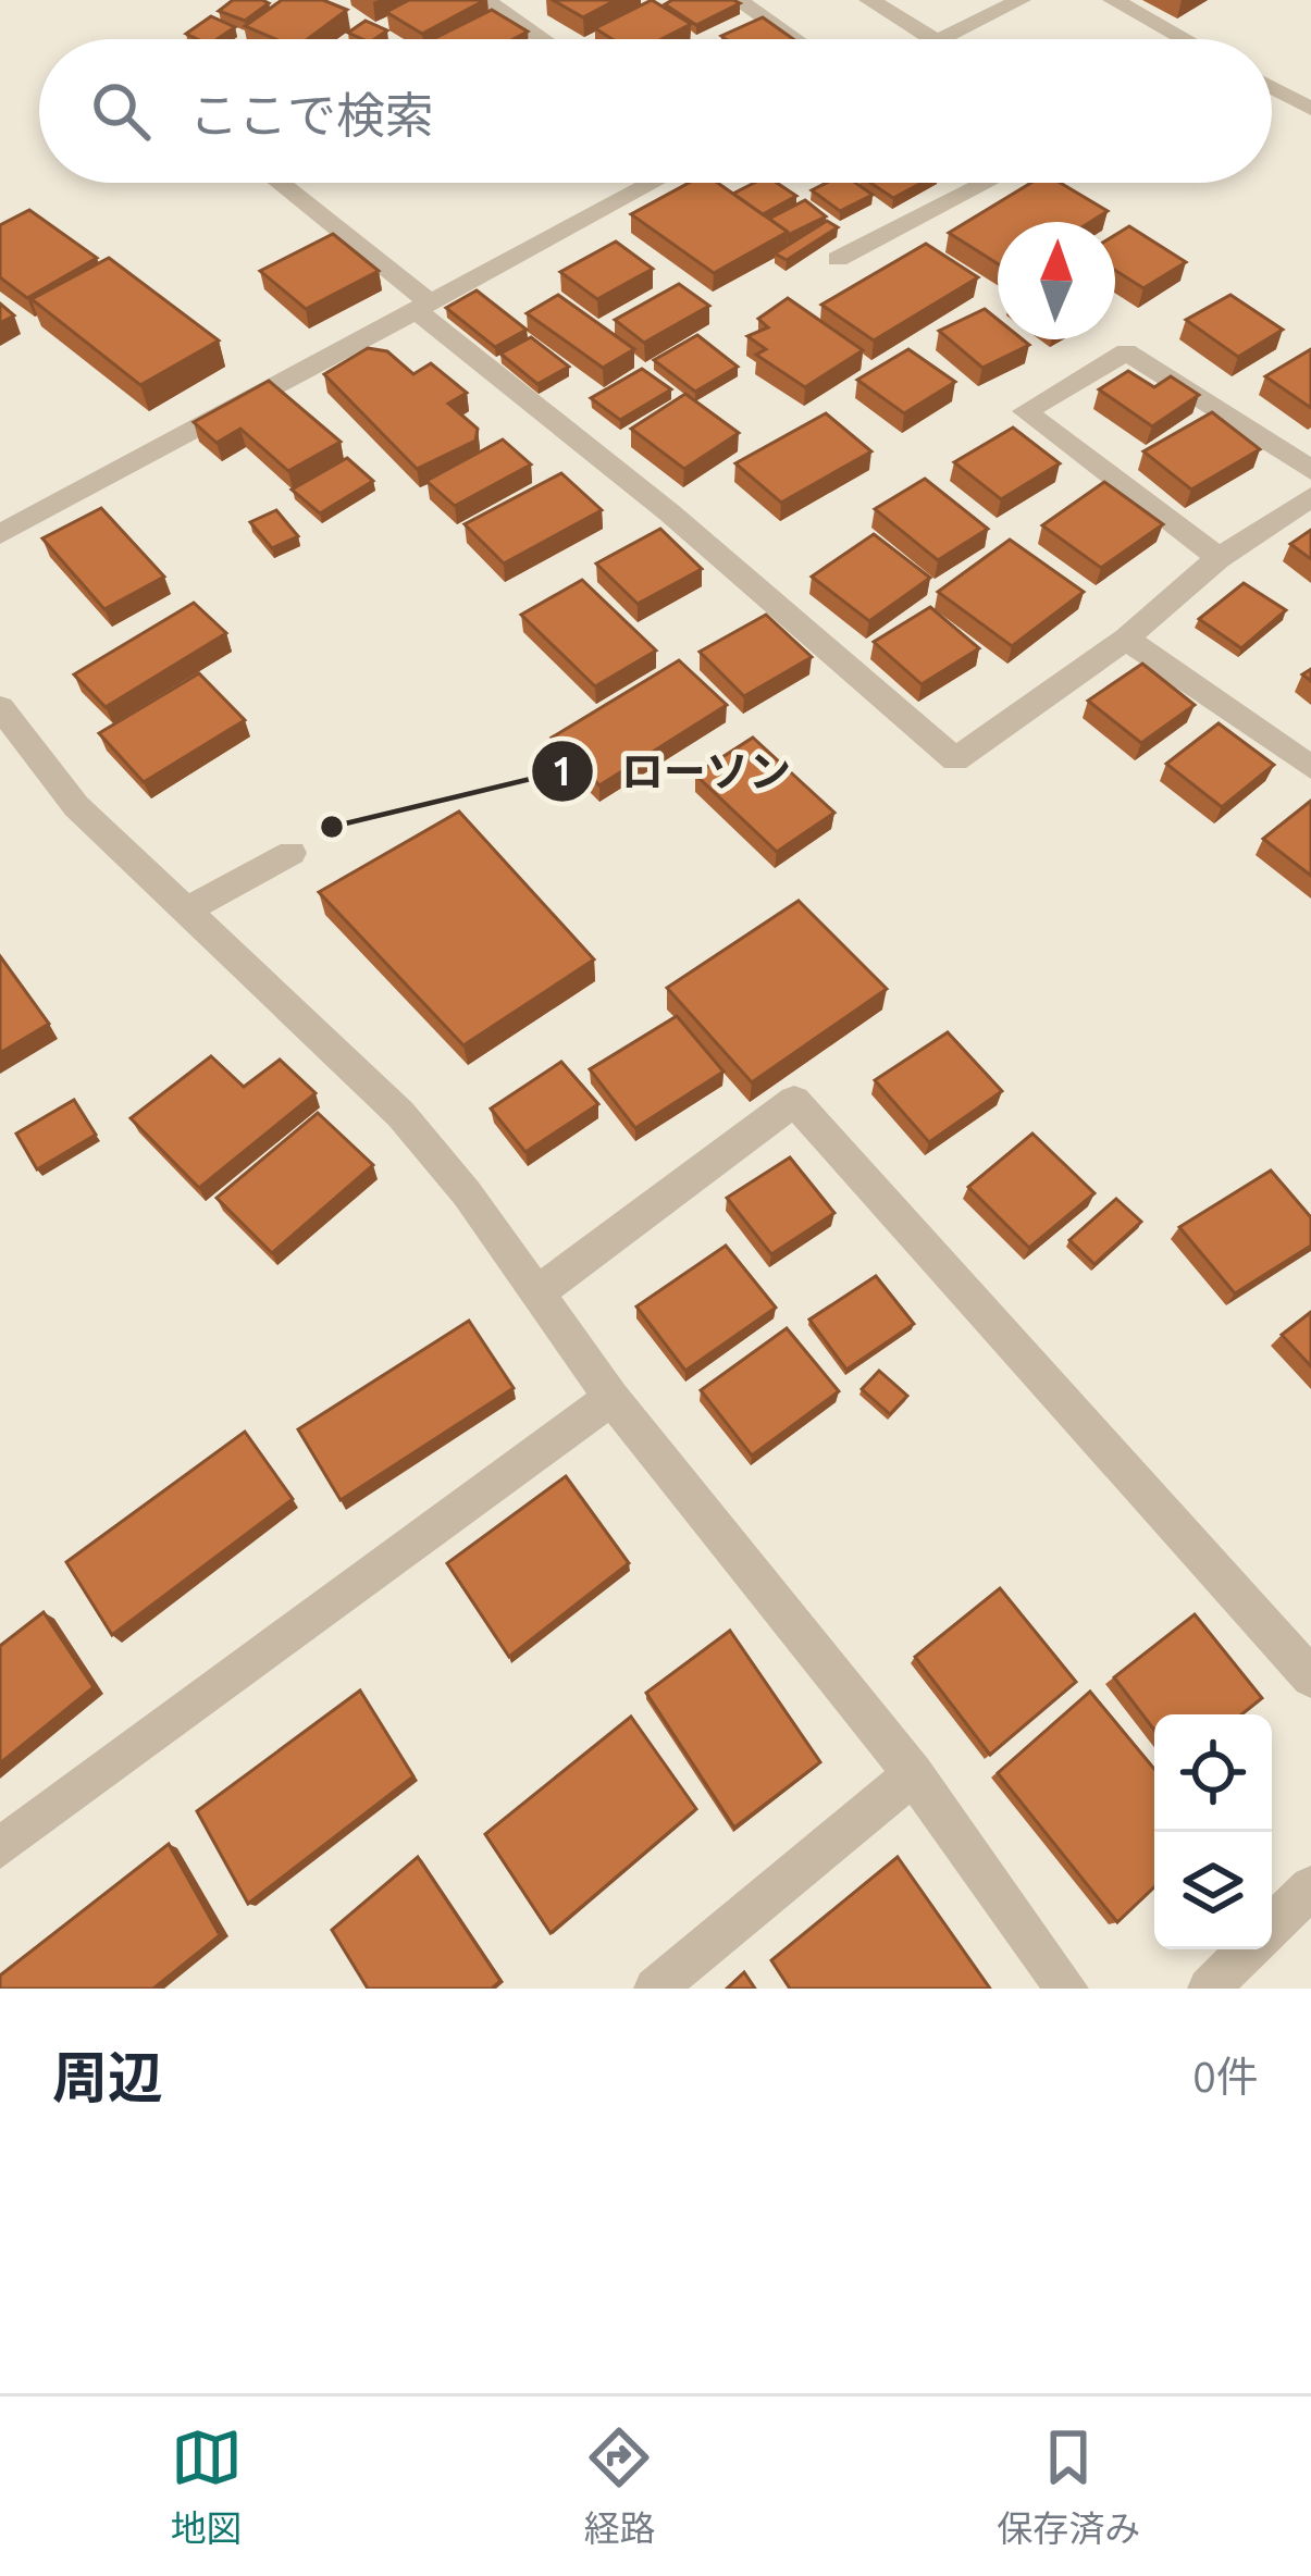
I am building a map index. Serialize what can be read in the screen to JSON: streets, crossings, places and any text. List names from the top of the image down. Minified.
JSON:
{"places":["ローソン"],"north":"top","page":{"search":"ここで検索","heading":["周辺","0件"],"nav":["地図","経路","保存済み"]}}
